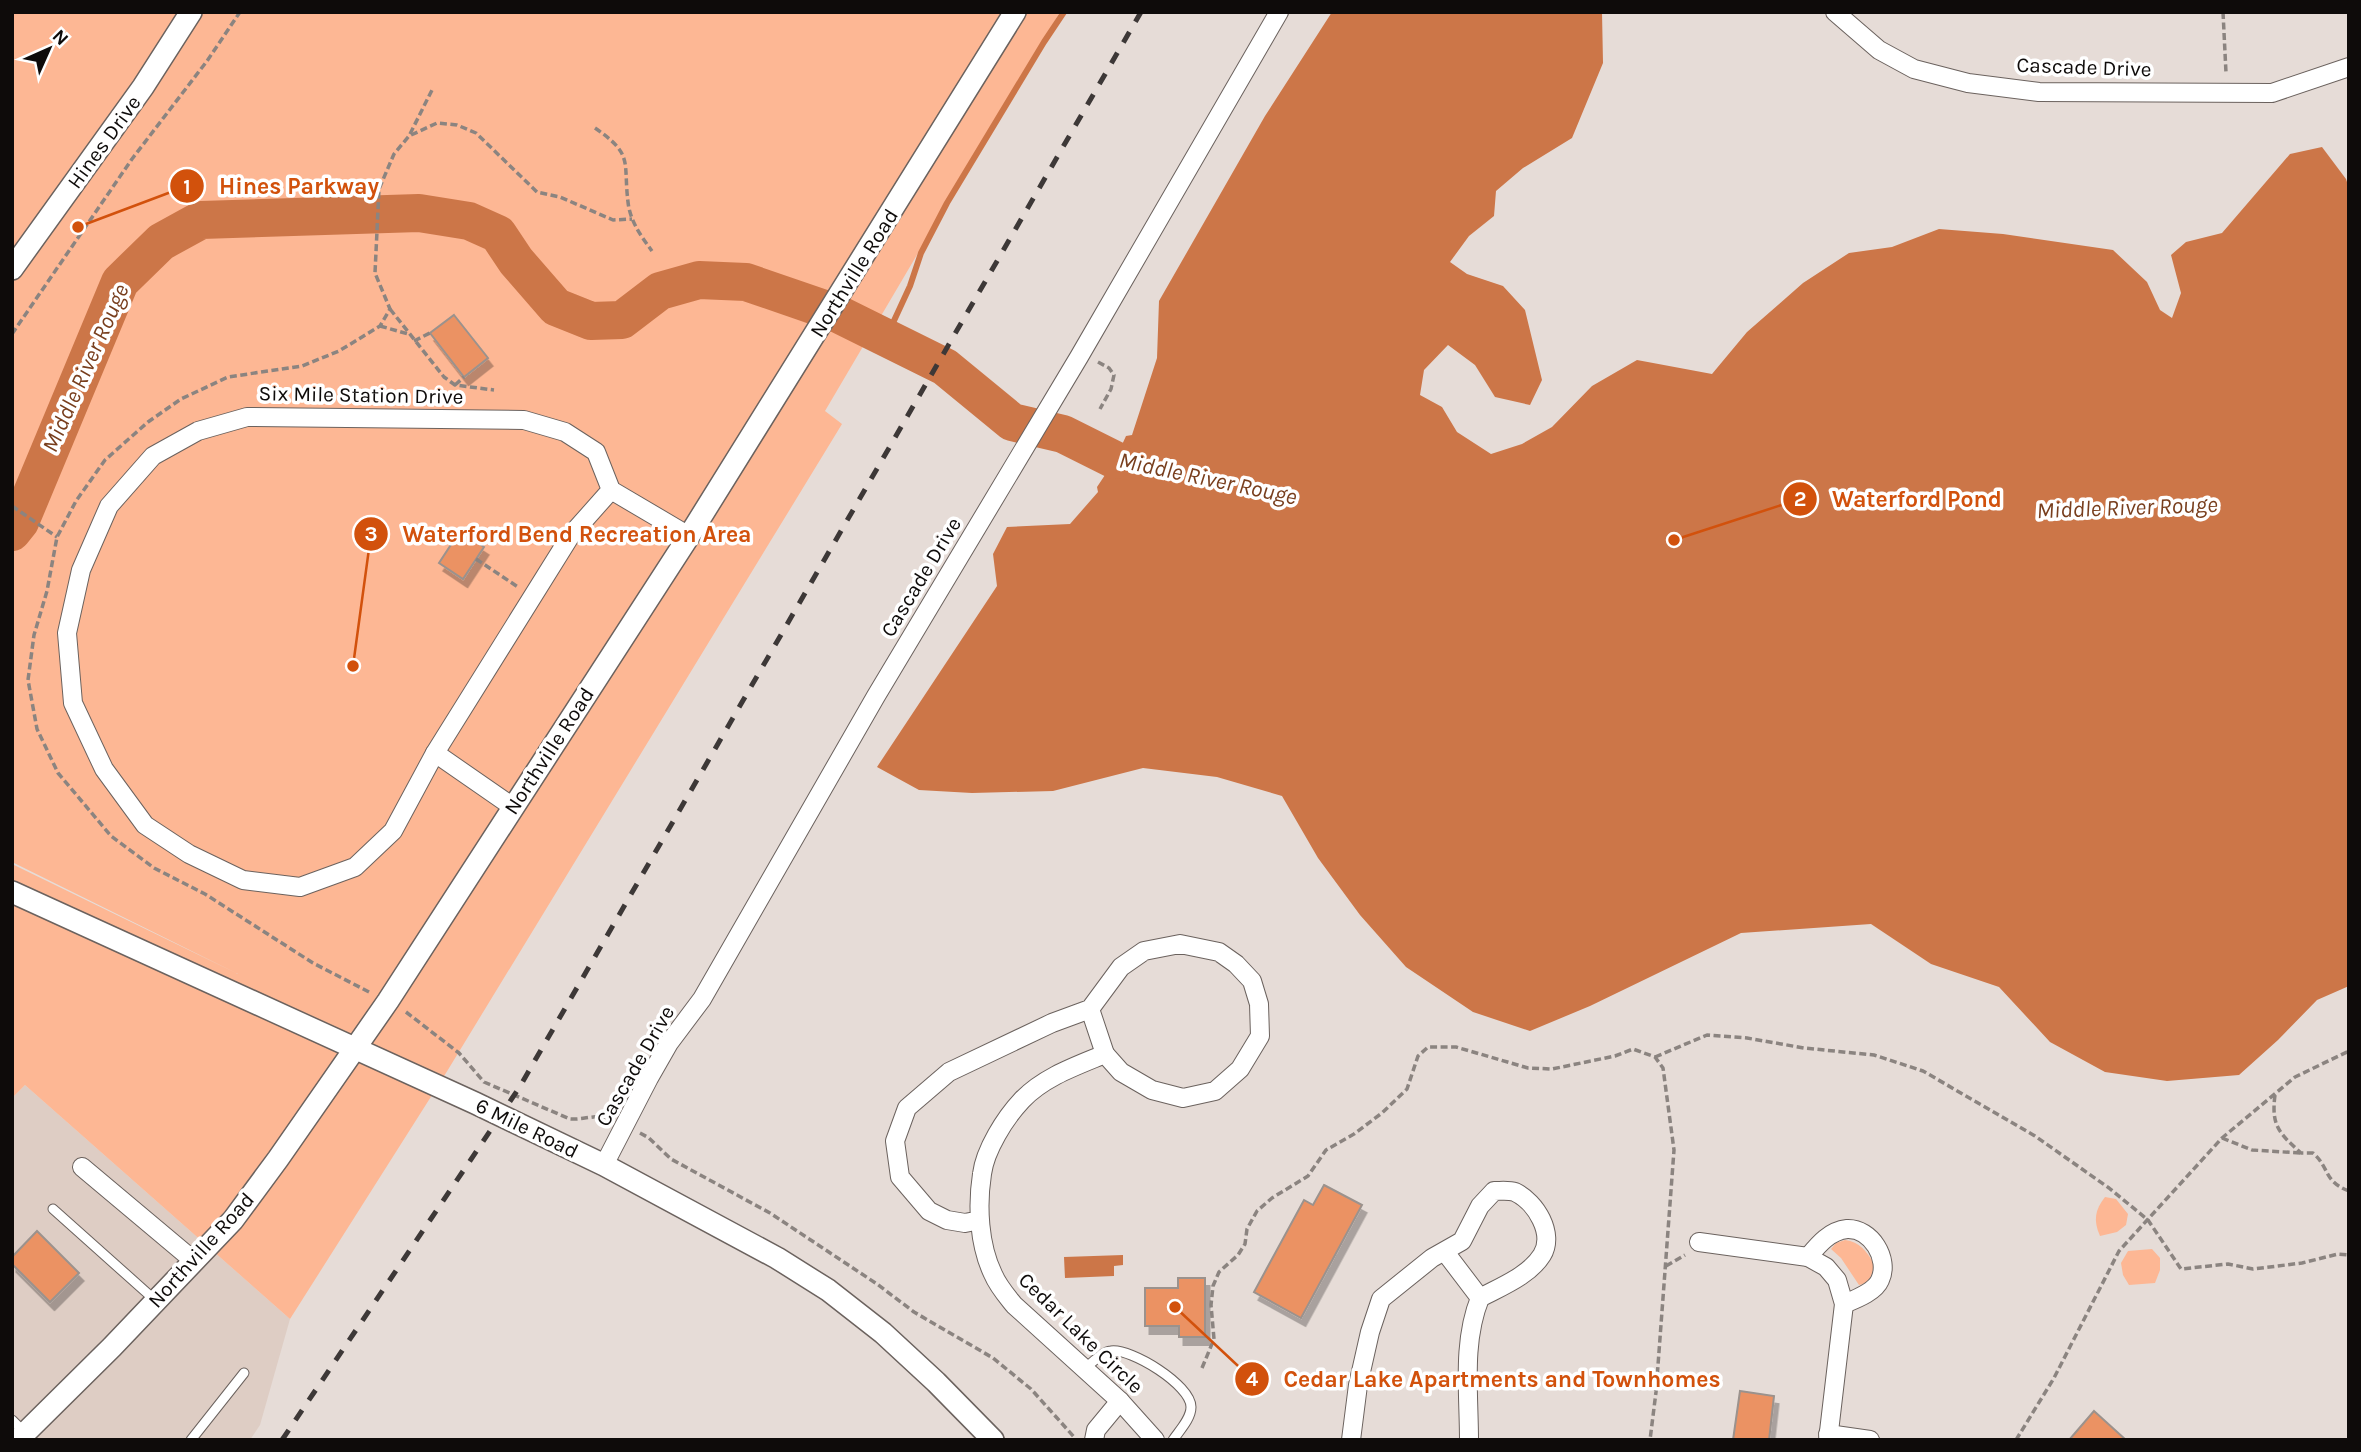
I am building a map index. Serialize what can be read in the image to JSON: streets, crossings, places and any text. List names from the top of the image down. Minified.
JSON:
{"streets":{"street":["Cascade Drive","Hines Drive","Northville Road","Six Mile Station Drive","6 Mile Road","Cedar Lake Circle"]},"crossings":[["Cascade Drive","6 Mile Road"],["Northville Road","6 Mile Road"]],"water":["Middle River Rouge"],"places":["Hines Parkway","Waterford Pond","Waterford Bend Recreation Area","Cedar Lake Apartments and Townhomes"],"north":"top right"}
